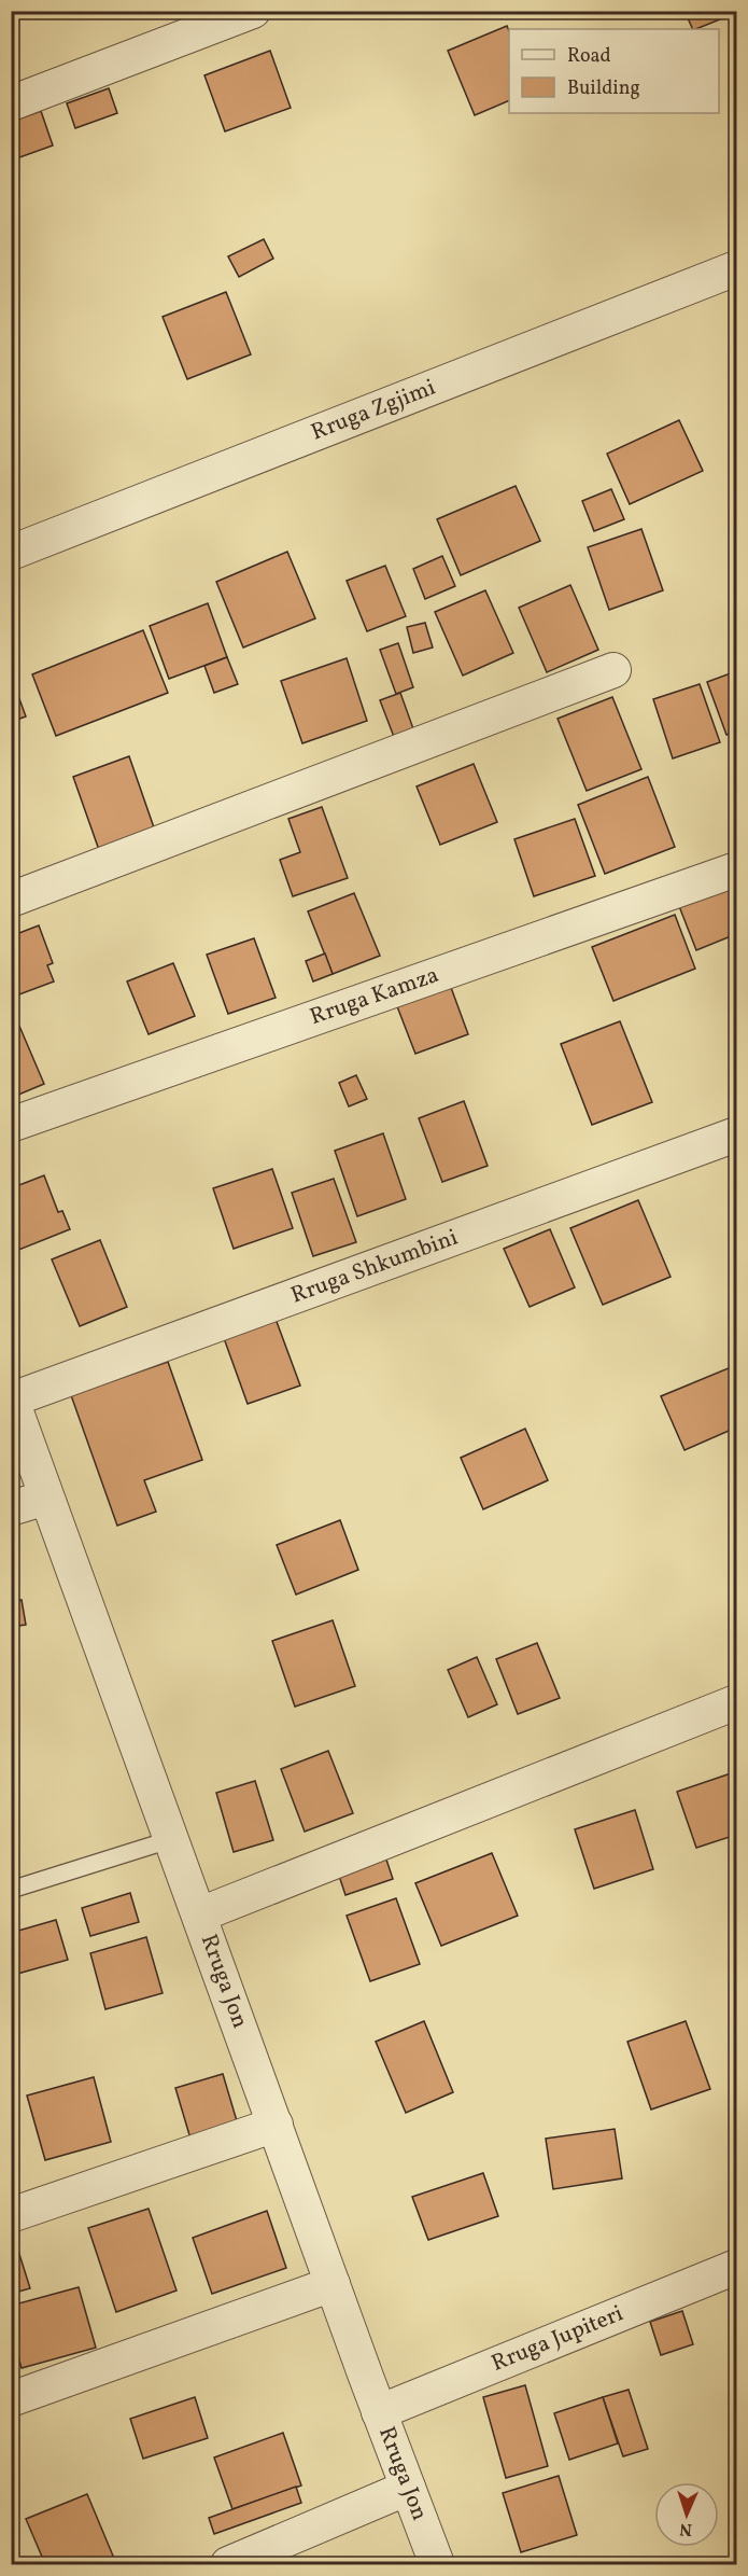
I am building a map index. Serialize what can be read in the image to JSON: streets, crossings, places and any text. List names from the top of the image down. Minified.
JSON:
{"streets":{"street":["Rruga Zgjimi","Rruga Kamza","Rruga Shkumbini","Rruga Jon","Rruga Jupiteri"]},"crossings":[["Rruga Shkumbini","Rruga Jon"],["Rruga Jon","Rruga Jupiteri"]],"legend":["Road","Building"],"north":"bottom"}
